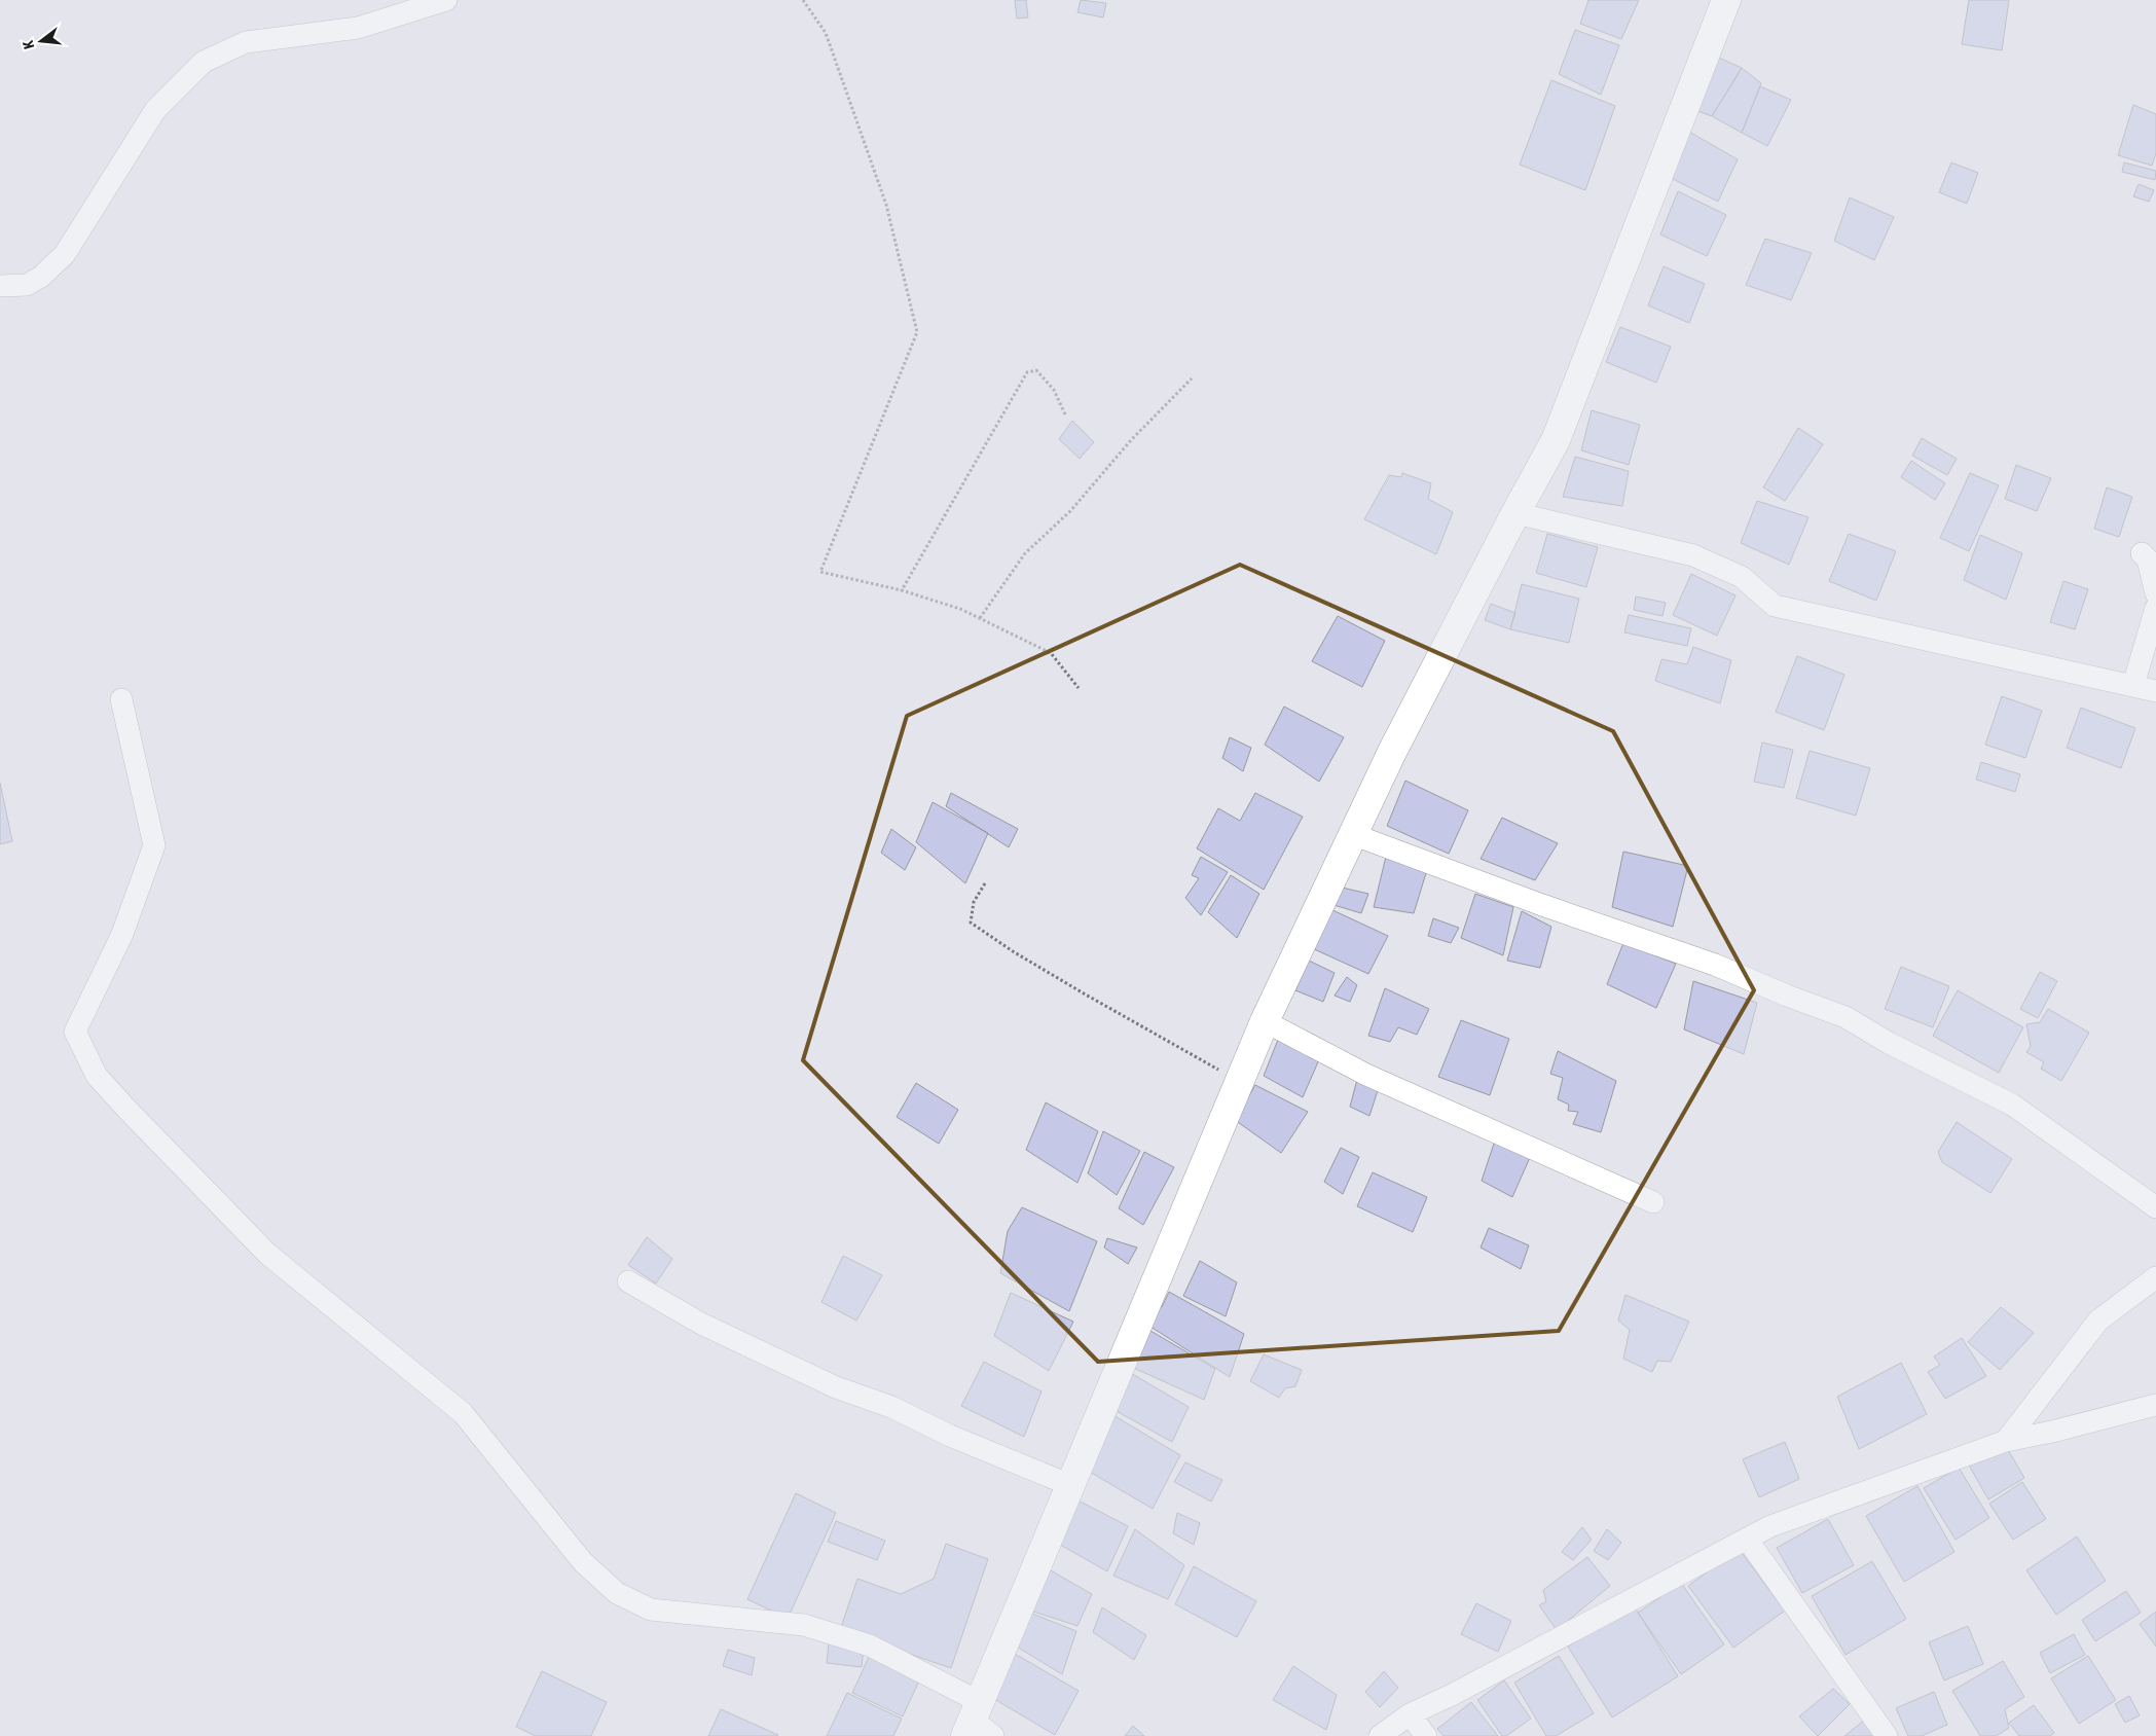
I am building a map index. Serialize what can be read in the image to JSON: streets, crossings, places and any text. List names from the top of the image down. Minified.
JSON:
{"north":"left"}
